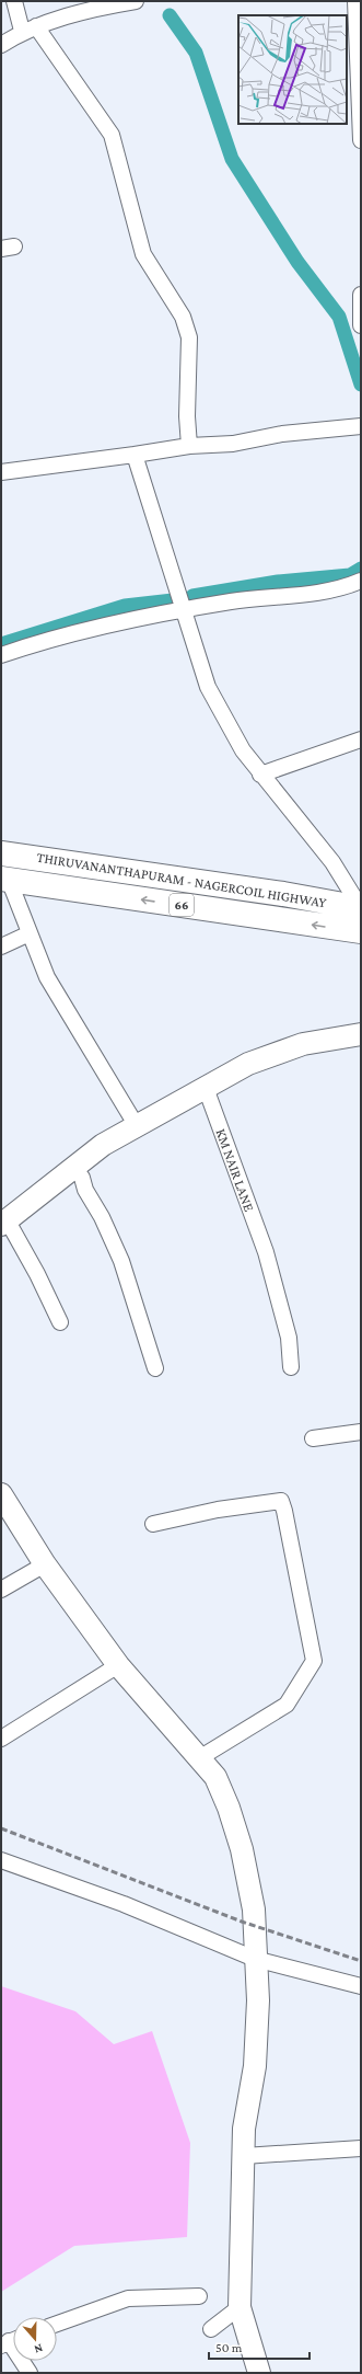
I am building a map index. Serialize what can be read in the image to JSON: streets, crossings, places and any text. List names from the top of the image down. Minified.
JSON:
{"streets":{"main road":["THIRUVANANTHAPURAM - NAGERCOIL HIGHWAY","66"],"street":["KM NAIR LANE"]},"scale_bar":"50 m","north":"bottom"}
